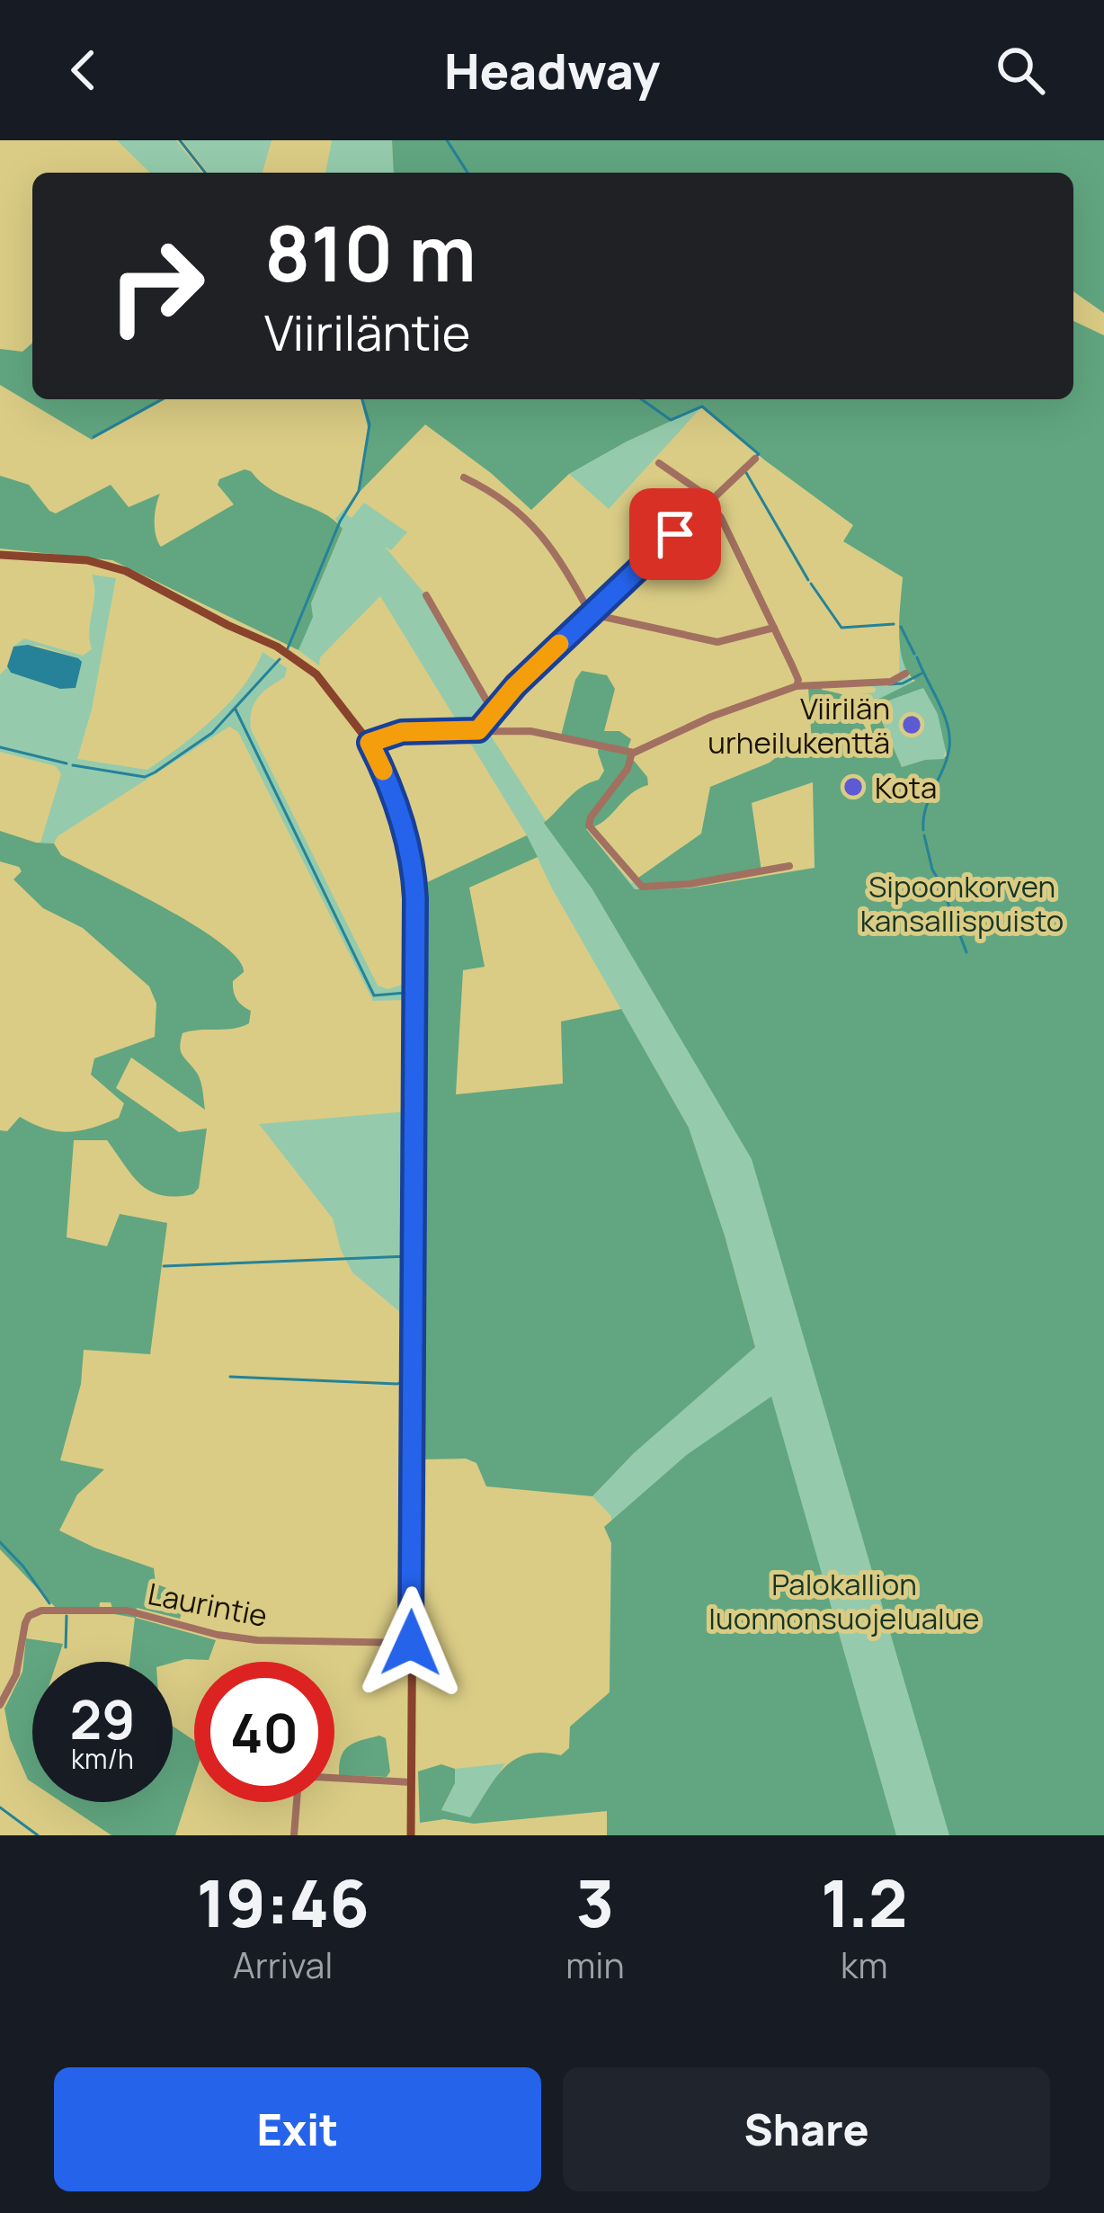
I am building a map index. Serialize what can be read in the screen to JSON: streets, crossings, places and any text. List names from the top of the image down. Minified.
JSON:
{"streets":{"street":["Laurintie"]},"parks":["Sipoonkorven kansallispuisto","Palokallion luonnonsuojelualue"],"places":["Viirilän urheilukenttä","Kota"],"page":{"header":"Headway","turn":["810 m","Viiriläntie"],"speed":"29 km/h","limit":"40","eta":["19:46","Arrival","3","min","1.2","km"],"buttons":["Exit","Share"]}}
